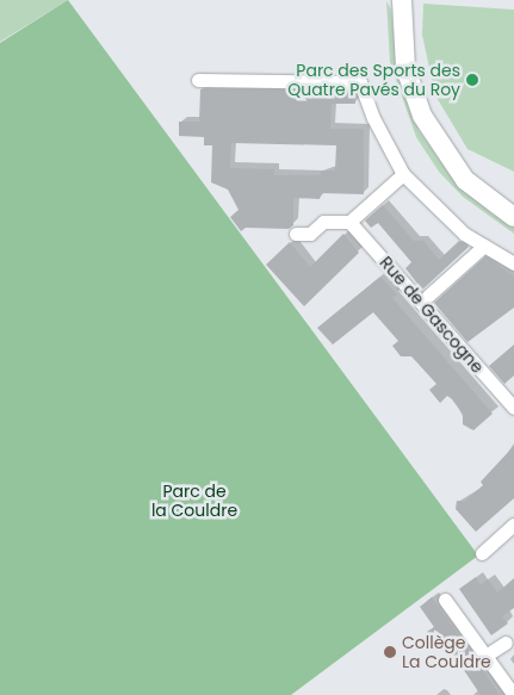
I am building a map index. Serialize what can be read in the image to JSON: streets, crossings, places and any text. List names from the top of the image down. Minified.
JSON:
{"streets":{"street":["Rue de Gascogne"]},"parks":["Parc de la Couldre"],"places":["Parc des Sports des Quatre Pavés du Roy","Collège La Couldre"]}
